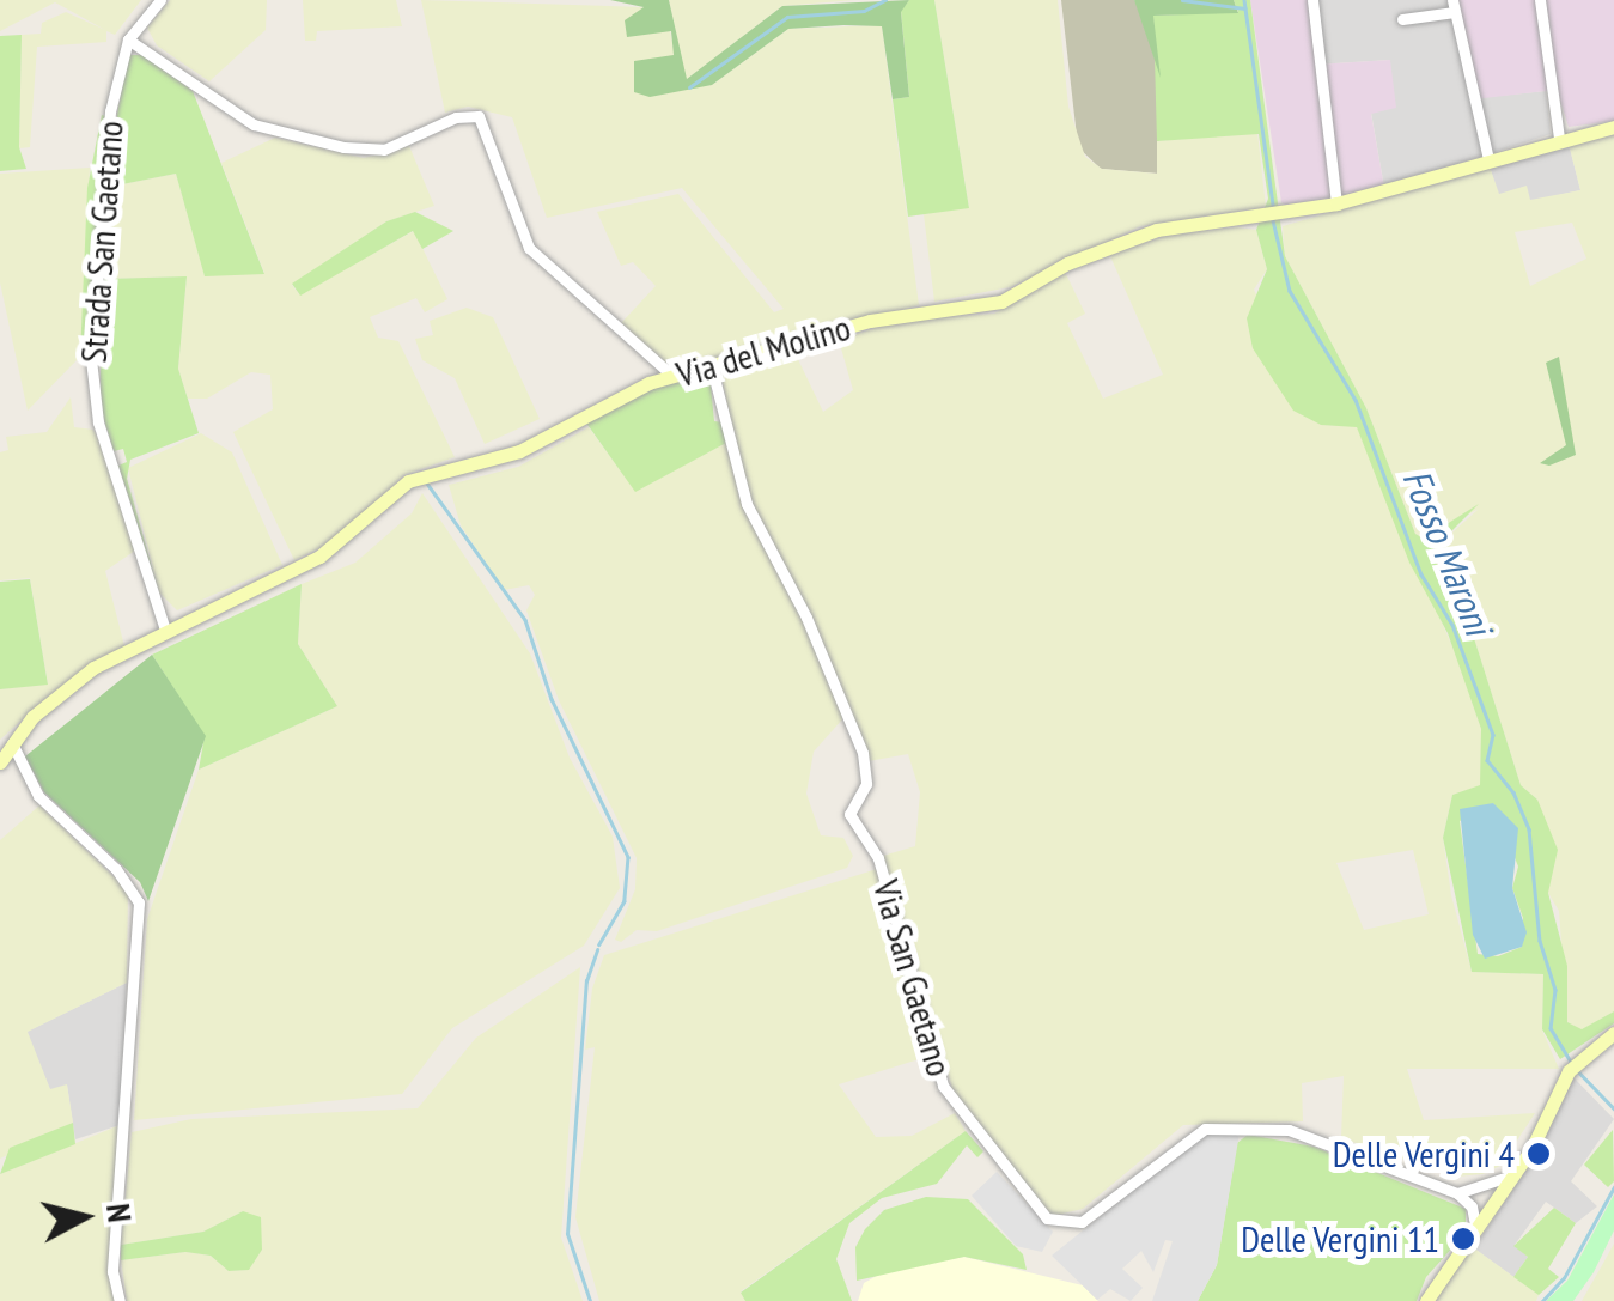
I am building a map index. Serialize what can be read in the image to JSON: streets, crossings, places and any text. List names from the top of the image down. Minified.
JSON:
{"streets":{"street":["Strada San Gaetano","Via del Molino","Via San Gaetano"]},"crossings":[["Strada San Gaetano","Via del Molino"],["Via del Molino","Via San Gaetano"]],"water":["Fosso Maroni"],"places":["Delle Vergini 4","Delle Vergini 11"],"north":"right"}
